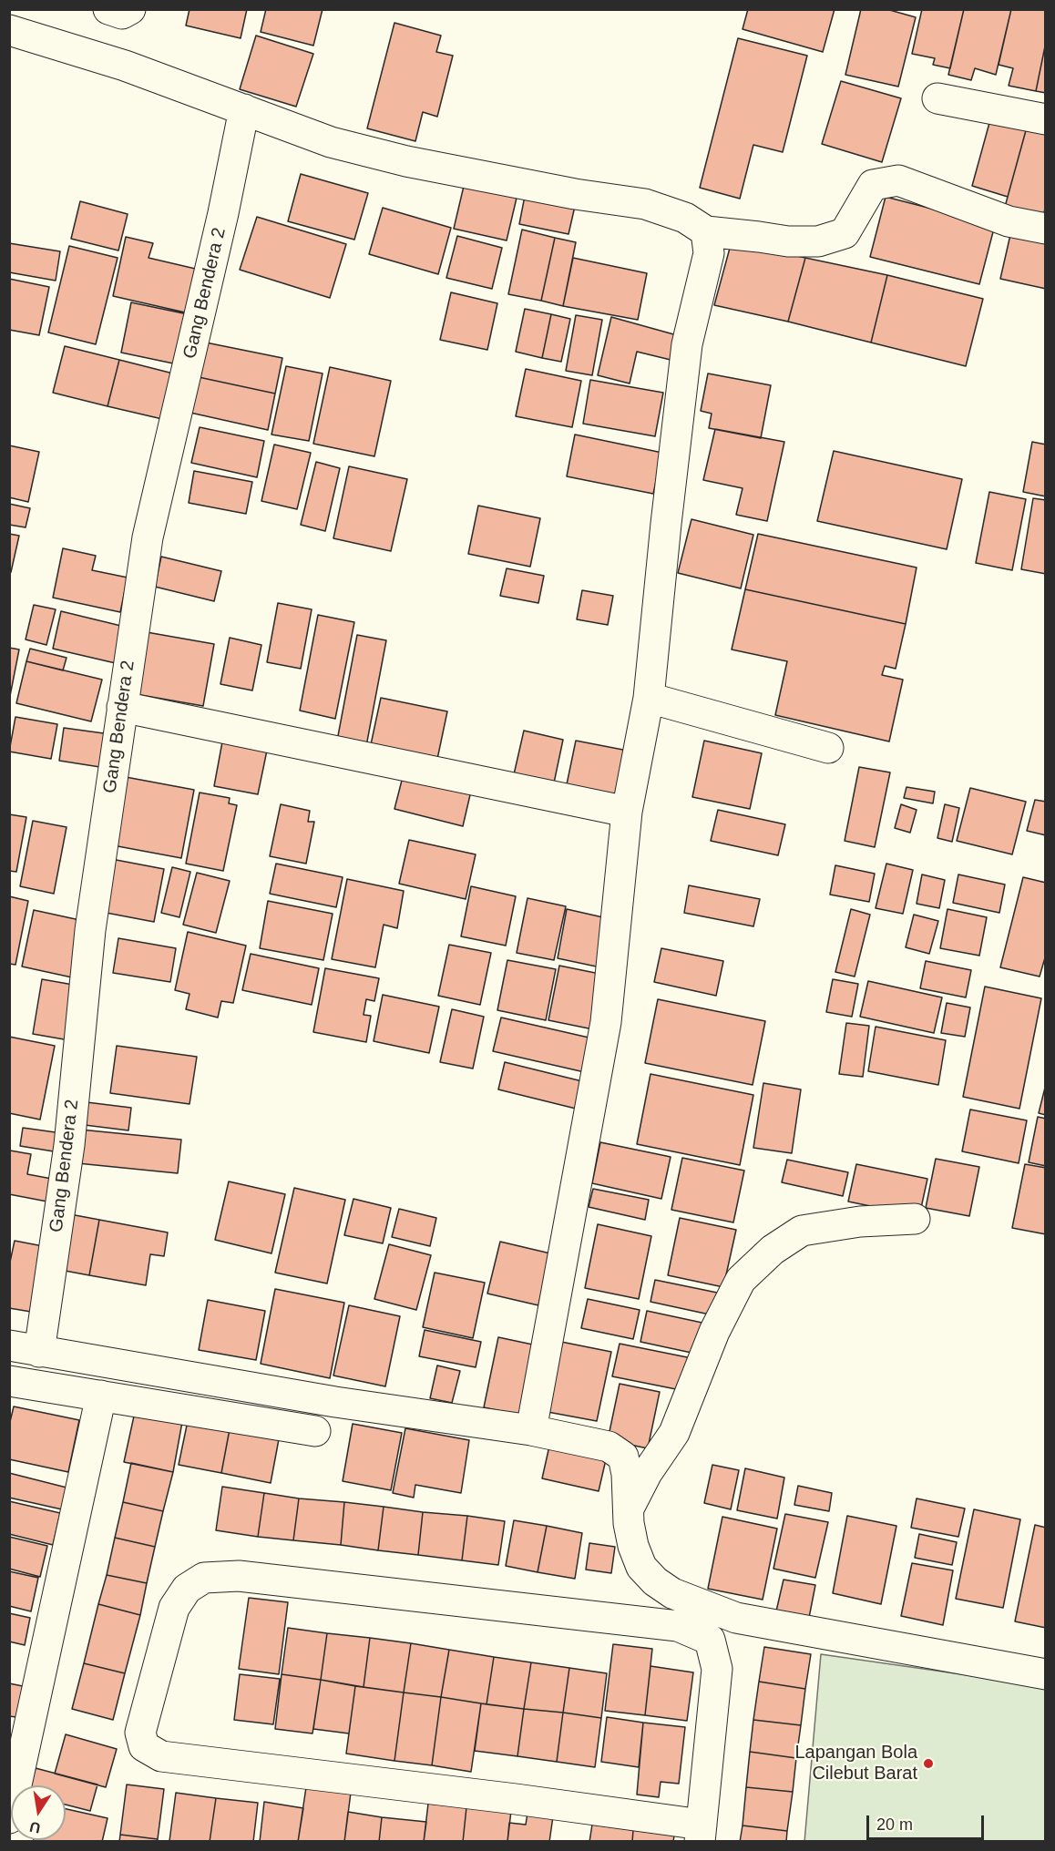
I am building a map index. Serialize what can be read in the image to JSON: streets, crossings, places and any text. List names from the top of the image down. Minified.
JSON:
{"streets":{"street":["Gang Bendera 2"]},"places":["Lapangan Bola Cilebut Barat"],"scale_bar":"20 m","north":"bottom"}
